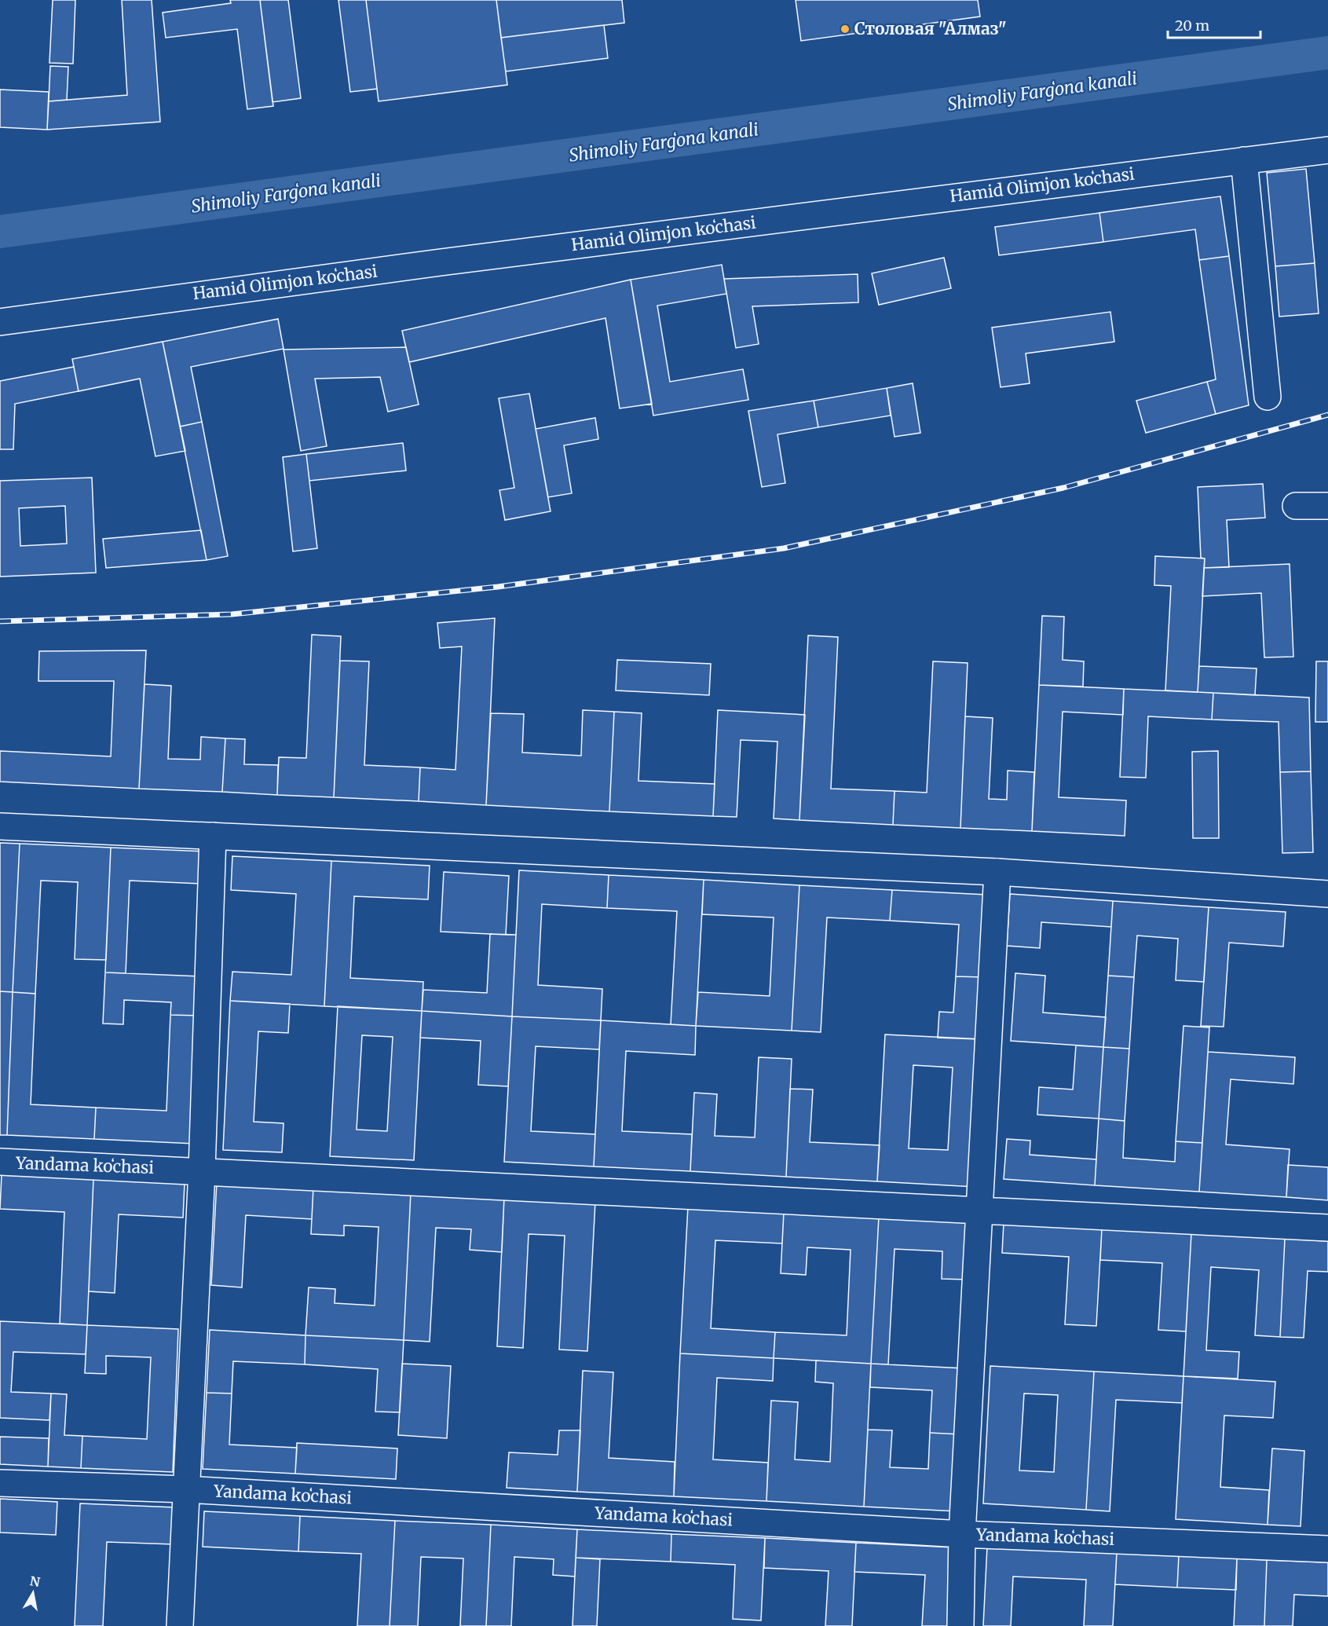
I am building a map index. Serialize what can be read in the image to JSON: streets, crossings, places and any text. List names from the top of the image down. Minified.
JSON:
{"streets":{"street":["Hamid Olimjon koʻchasi","Yandama koʻchasi"]},"water":["Shimoliy Fargʻona kanali"],"places":["Столовая \"Алмаз\""],"scale_bar":"20 m","north":"top"}
